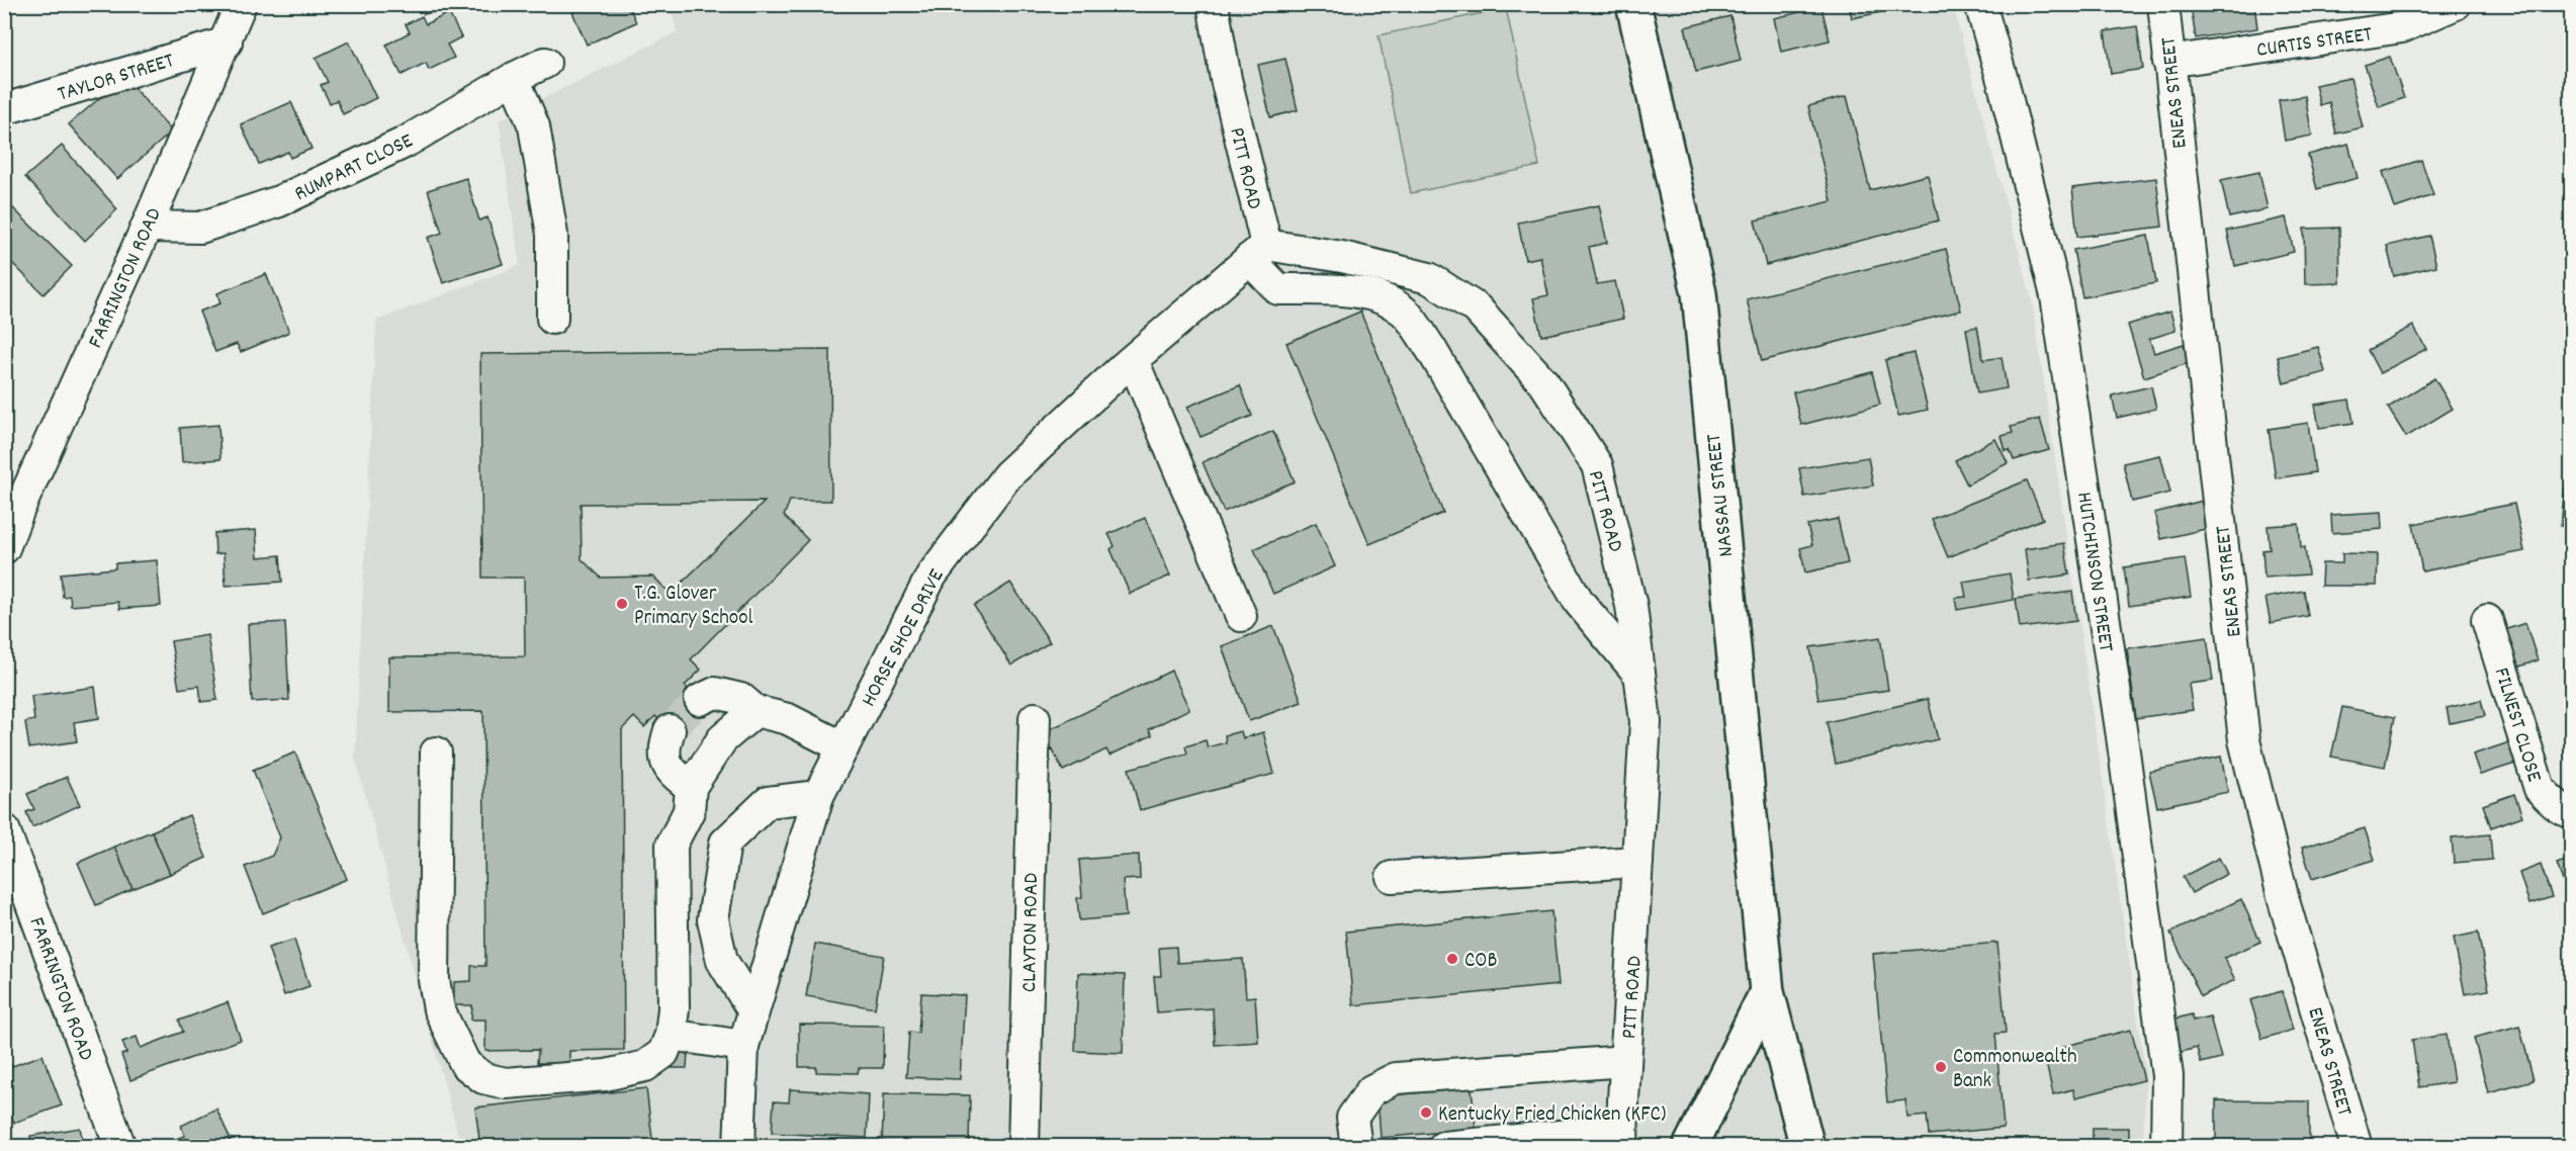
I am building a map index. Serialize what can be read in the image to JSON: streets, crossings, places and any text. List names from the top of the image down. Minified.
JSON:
{"streets":{"main road":["NASSAU STREET"],"street":["CURTIS STREET","TAYLOR STREET","ENEAS STREET","RUMPART CLOSE","PITT ROAD","FARRINGTON ROAD","HUTCHINSON STREET","HORSE SHOE DRIVE","FILNEST CLOSE","CLAYTON ROAD"]},"crossings":[["CURTIS STREET","ENEAS STREET"],["TAYLOR STREET","FARRINGTON ROAD"],["RUMPART CLOSE","FARRINGTON ROAD"],["PITT ROAD","HORSE SHOE DRIVE"]],"places":["T.G. Glover Primary School","COB","Commonwealth Bank","Kentucky Fried Chicken (KFC)"]}
